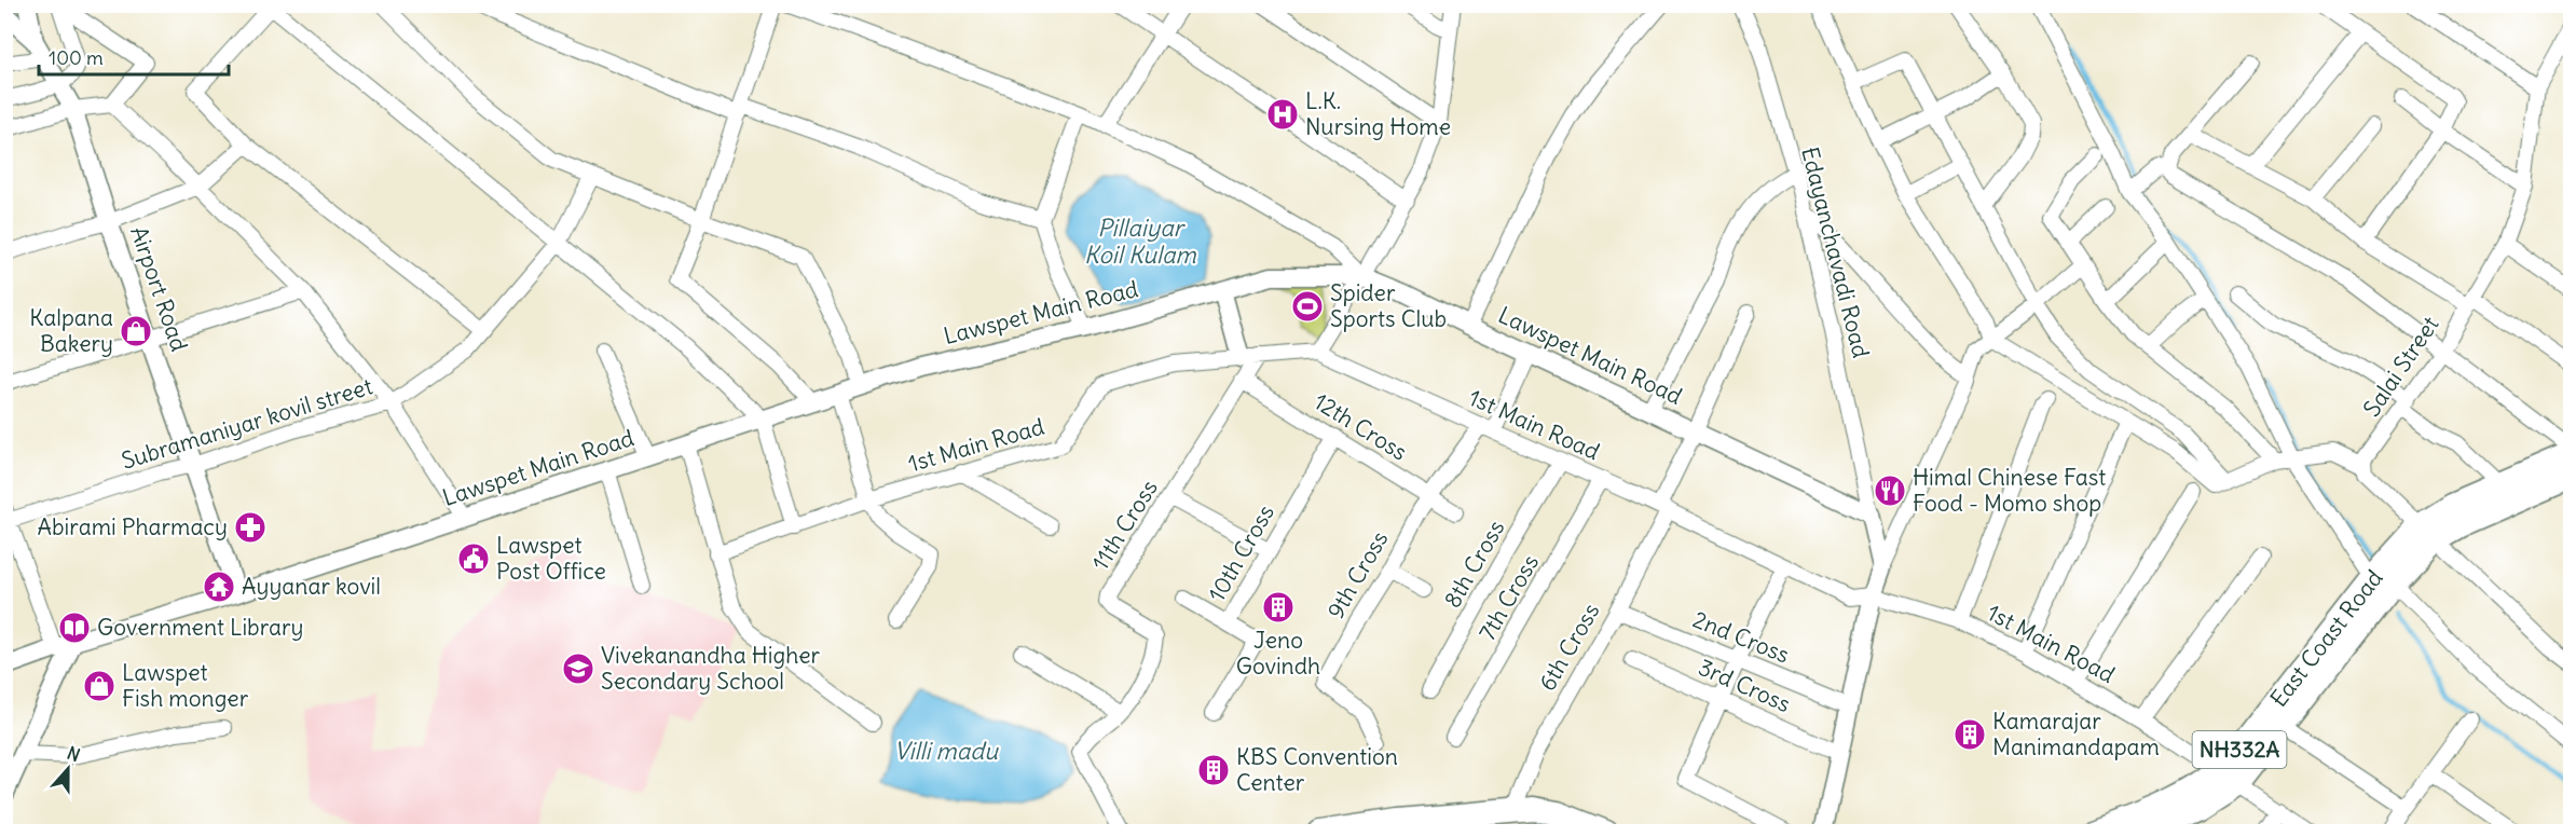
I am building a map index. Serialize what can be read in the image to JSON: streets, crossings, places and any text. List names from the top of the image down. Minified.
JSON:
{"streets":{"highway":["East Coast Road","NH332A"],"street":["Edayanchavadi Road","Airport Road","Lawspet Main Road","Salai Street","Subramaniyar kovil street","1st Main Road","12th Cross","11th Cross","10th Cross","8th Cross","9th Cross","7th Cross","2nd Cross","6th Cross","3rd Cross"]},"crossings":[["Edayanchavadi Road","Lawspet Main Road"],["Airport Road","Lawspet Main Road"],["Airport Road","Subramaniyar kovil street"],["Lawspet Main Road","9th Cross"],["Lawspet Main Road","6th Cross"],["1st Main Road","11th Cross"],["1st Main Road","8th Cross"],["1st Main Road","9th Cross"],["1st Main Road","7th Cross"],["1st Main Road","East Coast Road"],["1st Main Road","6th Cross"],["12th Cross","11th Cross"],["12th Cross","10th Cross"],["12th Cross","9th Cross"],["2nd Cross","6th Cross"]],"water":["Pillaiyar Koil Kulam","Villi madu"],"places":{"hospital":["L.K. Nursing Home"],"sports":["Spider Sports Club"],"shop":["Kalpana Bakery","Lawspet Fish monger"],"restaurant":["Himal Chinese Fast Food - Momo shop"],"pharmacy":["Abirami Pharmacy"],"public building":["Lawspet Post Office"],"temple":["Ayyanar kovil"],"building":["Jeno Govindh","Kamarajar Manimandapam","KBS Convention Center"],"library":["Government Library"],"school or university":["Vivekanandha Higher Secondary School"]},"scale_bar":"100 m","north":"top"}
